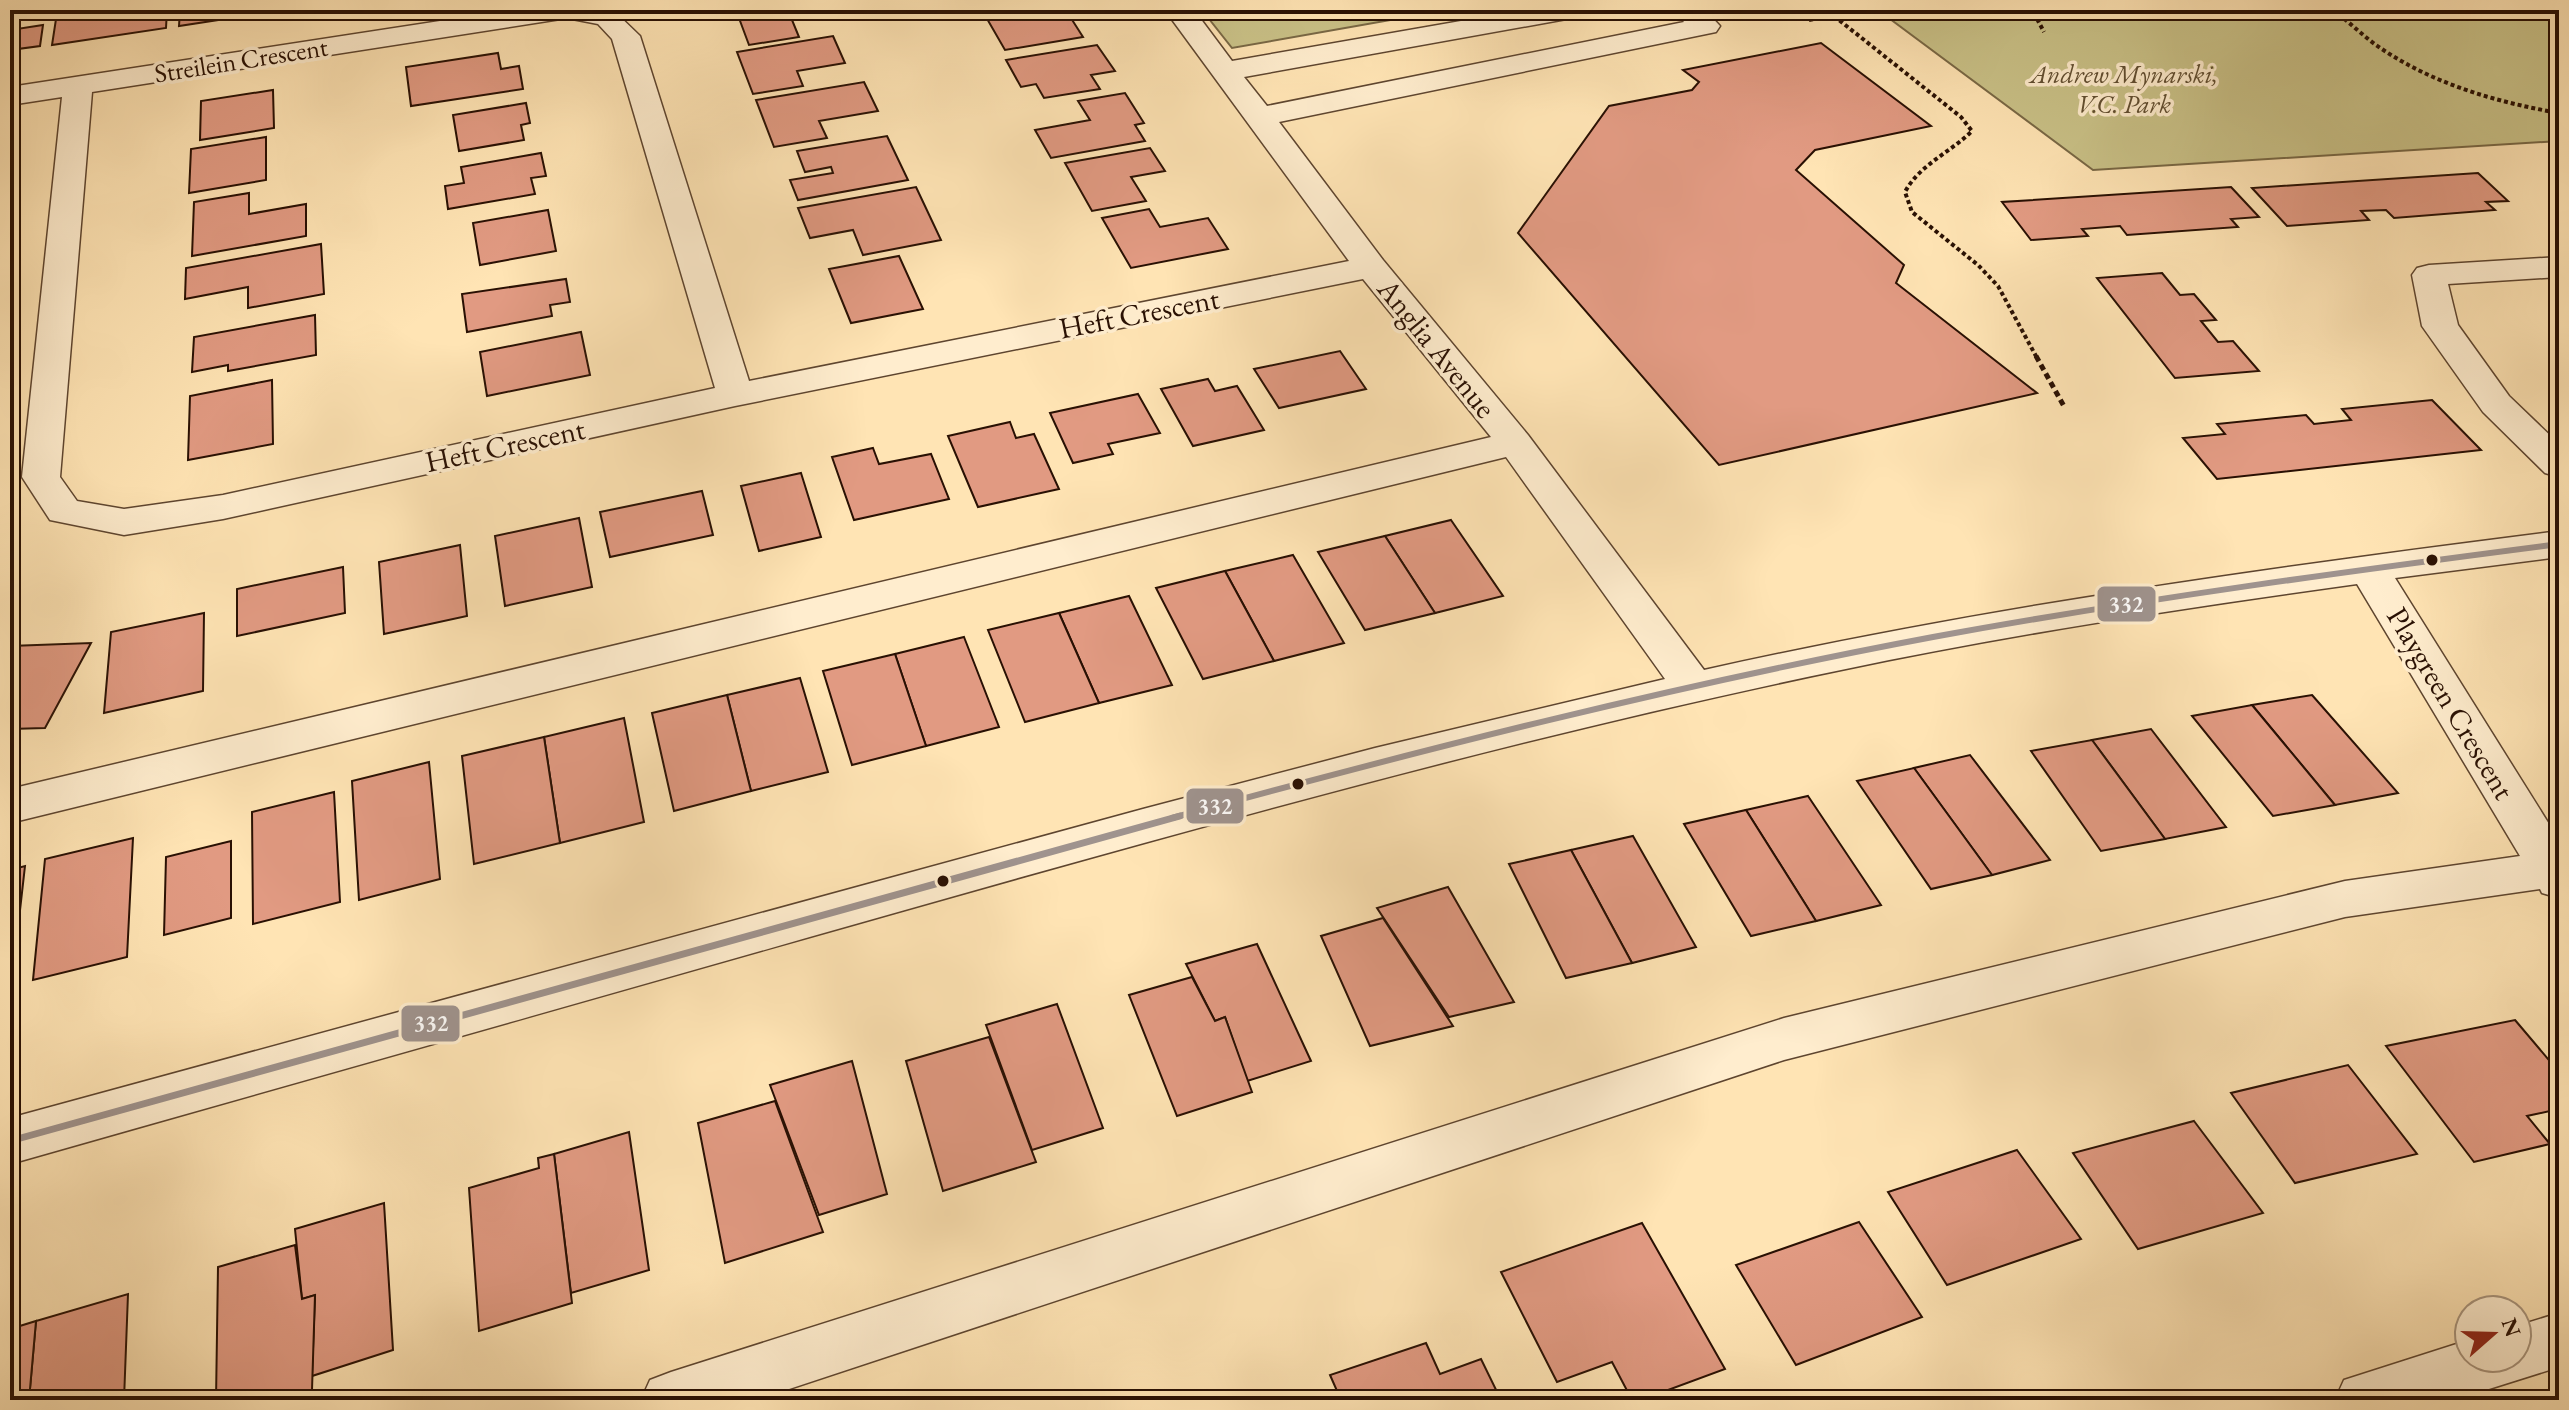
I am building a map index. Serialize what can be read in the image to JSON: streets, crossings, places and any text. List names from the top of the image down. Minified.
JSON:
{"streets":{"street":["Streilein Crescent","Heft Crescent","Anglia Avenue","Playgreen Crescent"]},"crossings":[["Streilein Crescent","Heft Crescent"],["Heft Crescent","Anglia Avenue"]],"parks":["Andrew Mynarski, V.C. Park"],"lines":["transit line 332"],"north":"right"}
